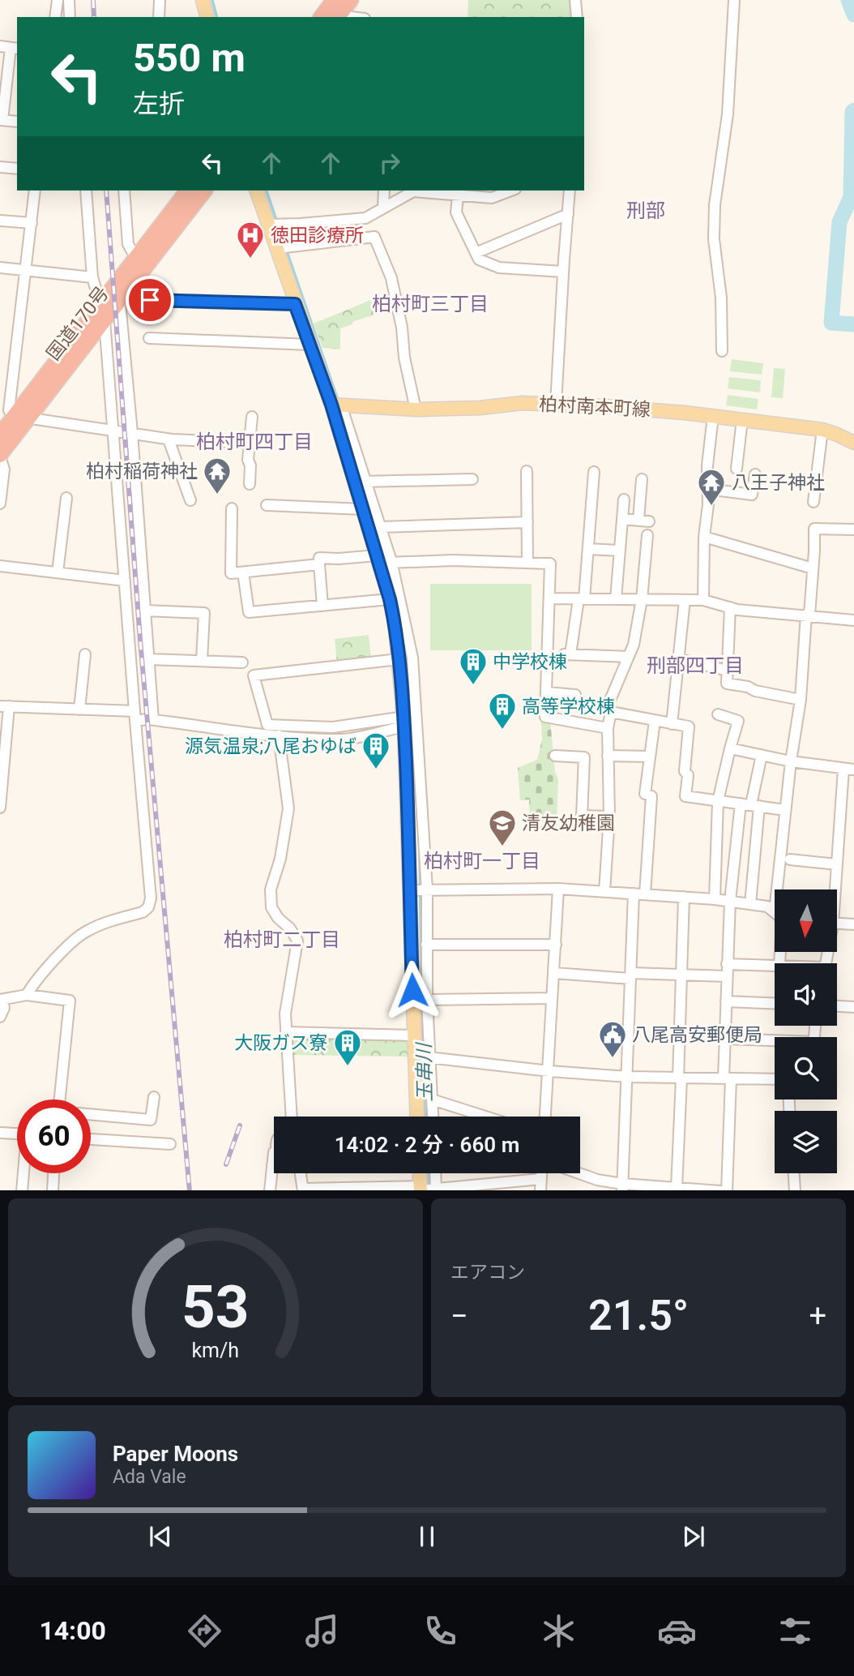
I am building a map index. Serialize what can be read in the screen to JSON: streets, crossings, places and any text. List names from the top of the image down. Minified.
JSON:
{"streets":{"highway":["国道170号"],"main road":["柏村南本町線"]},"districts":["刑部","柏村町三丁目","柏村町四丁目","刑部四丁目","柏村町一丁目","柏村町二丁目"],"water":["玉串川"],"places":{"hospital":["徳田診療所"],"temple":["柏村稲荷神社","八王子神社"],"building":["中学校棟","高等学校棟","源気温泉;八尾おゆば","大阪ガス寮"],"school or university":["清友幼稚園"],"public building":["八尾高安郵便局"]},"north":"bottom","page":{"turn":["550 m","左折"],"limit":"60","trip":"14:02 · 2 分 · 660 m","tile":"エアコン","heat":["−","21.5°","+"],"song":["Paper Moons","Ada Vale"],"tabs":"14:00","gauge":["53","km/h"]}}
